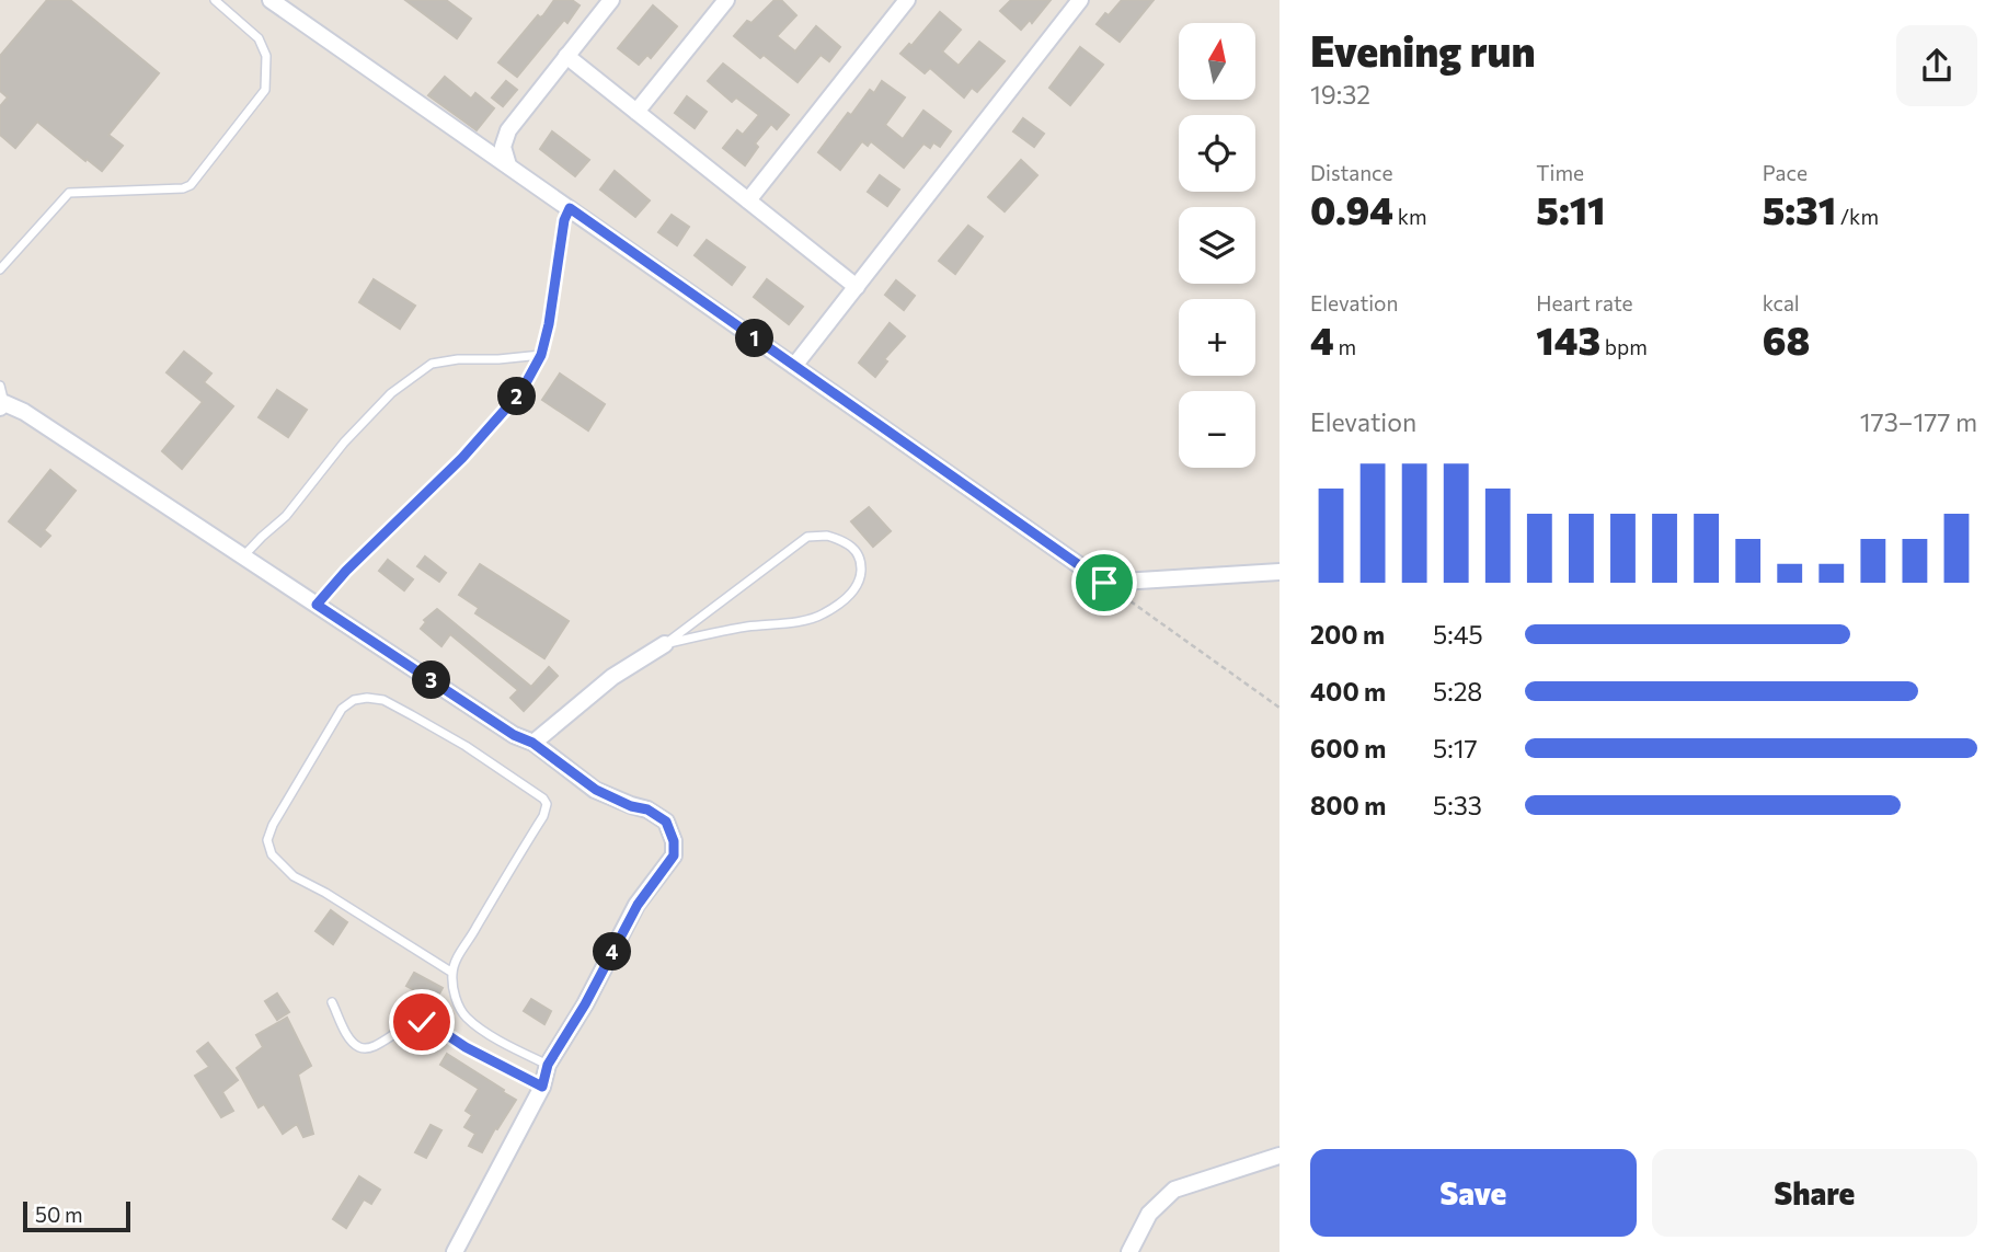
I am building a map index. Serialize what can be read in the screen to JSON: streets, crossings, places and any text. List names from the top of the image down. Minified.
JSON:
{"scale_bar":"50 m","north":"top","page":{"heading":["Evening run","19:32"],"map_buttons":["+","−"],"stats":[["Distance","0.94 km"],["Time","5:11"],["Pace","5:31 /km"],["Elevation","4 m"],["Heart rate","143 bpm"],["kcal","68"]],"pins":["1","2","3","4"],"chart":["Elevation","173–177 m"],"list":[{"name":"200 m","note":"5:45"},{"name":"400 m","note":"5:28"},{"name":"600 m","note":"5:17"},{"name":"800 m","note":"5:33"}],"buttons":["Save","Share"],"scale":"50 m"}}
